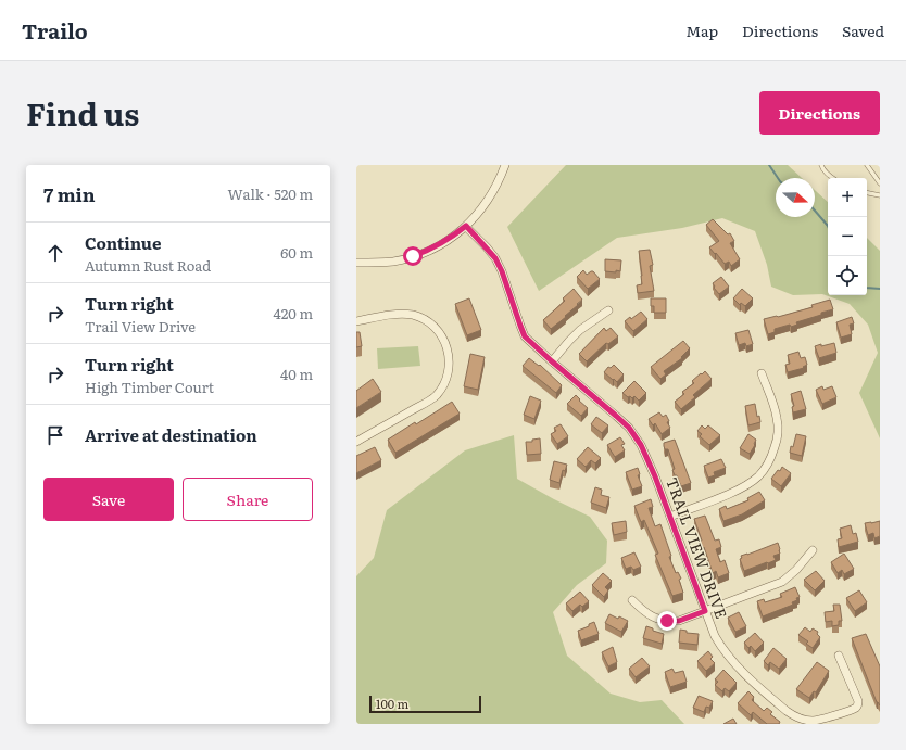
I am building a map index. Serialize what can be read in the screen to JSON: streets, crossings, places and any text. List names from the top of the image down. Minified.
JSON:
{"streets":{"street":["TRAIL VIEW DRIVE"]},"scale_bar":"100 m","north":"right","page":{"header":"Trailo","nav":["Map","Directions","Saved"],"title":"Find us","buttons":["Directions",["Save","Share"]],"heading":["7 min","Walk · 520 m"],"map_buttons":["+","−"],"list":[["Continue","Autumn Rust Road","60 m"],["Turn right","Trail View Drive","420 m"],["Turn right","High Timber Court","40 m"],"Arrive at destination"],"scale":"100 m"}}
